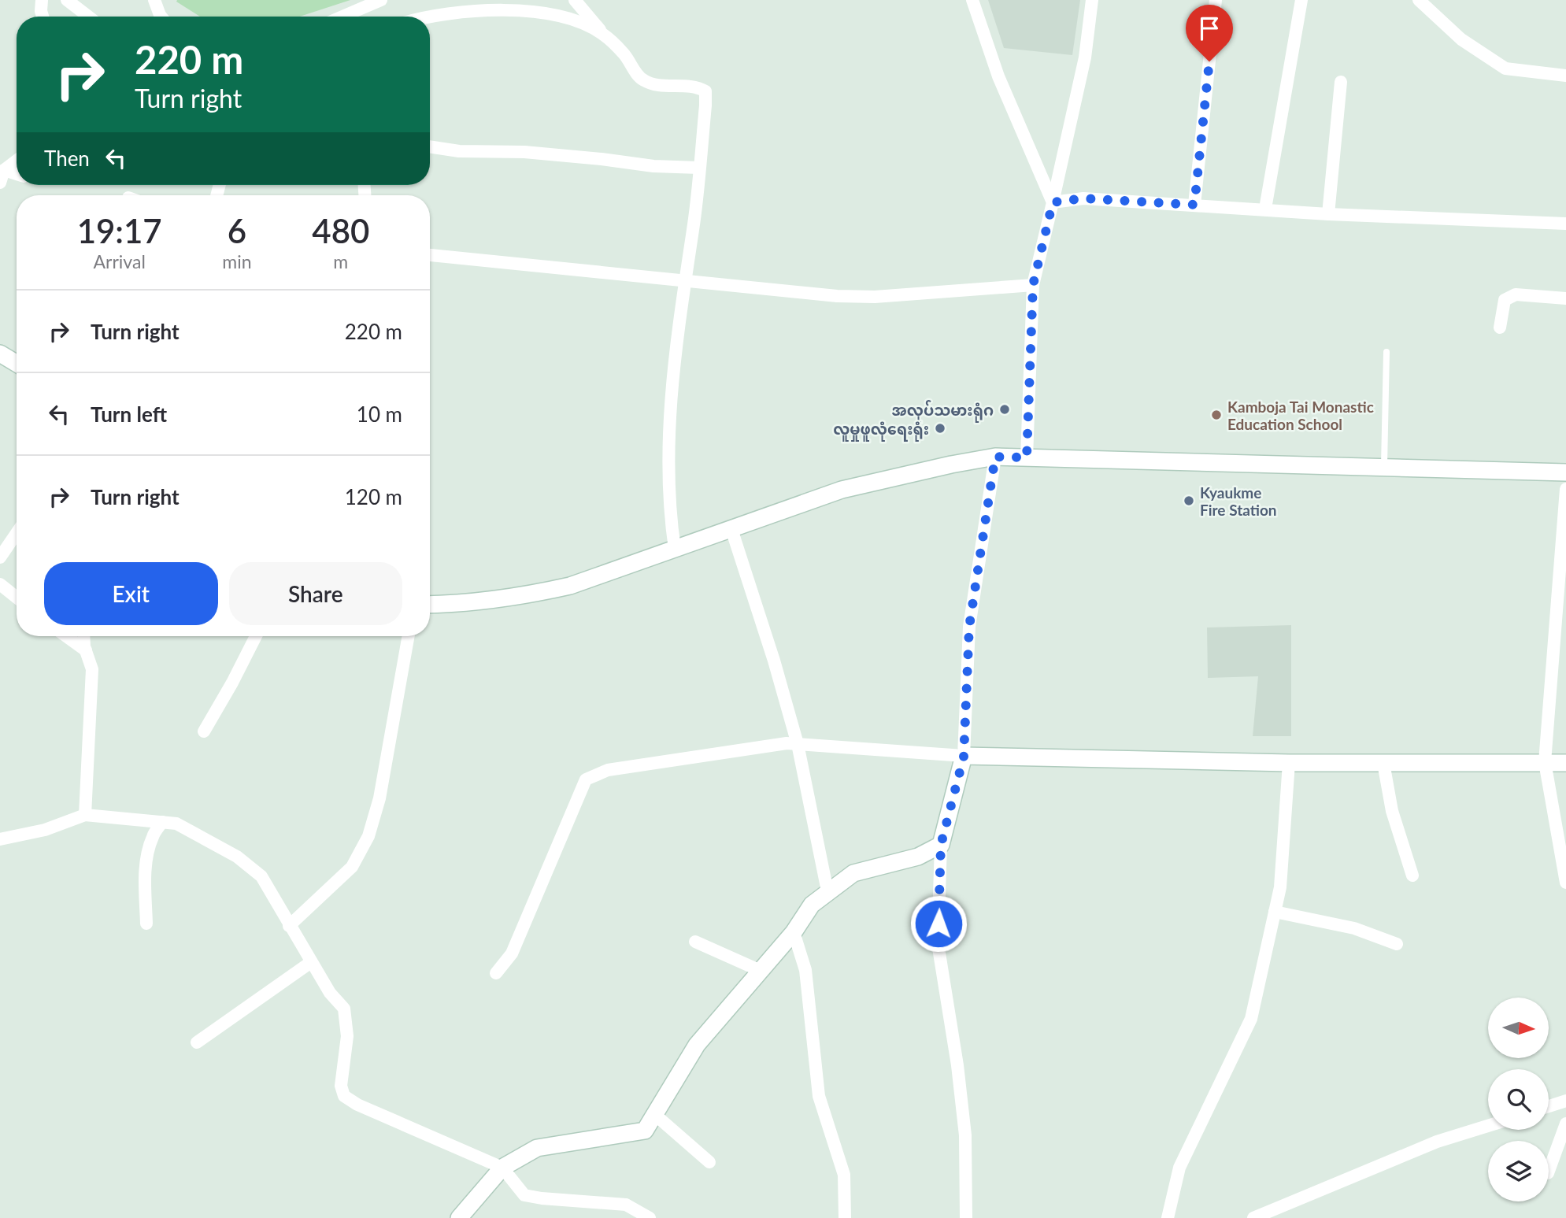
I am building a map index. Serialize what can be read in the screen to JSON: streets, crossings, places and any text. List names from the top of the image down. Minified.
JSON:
{"places":["အလုပ်သမားရုံဂ","Kamboja Tai Monastic Education School","လူမှုဖူလုံရေးရုံး","Kyaukme Fire Station"],"north":"right","page":{"turn":["220 m","Turn right"],"then":"Then","eta":["19:17","Arrival","6","min","480","m"],"list":[{"name":"Turn right","value":"220 m"},{"name":"Turn left","value":"10 m"},{"name":"Turn right","value":"120 m"}],"buttons":["Exit","Share"]}}
